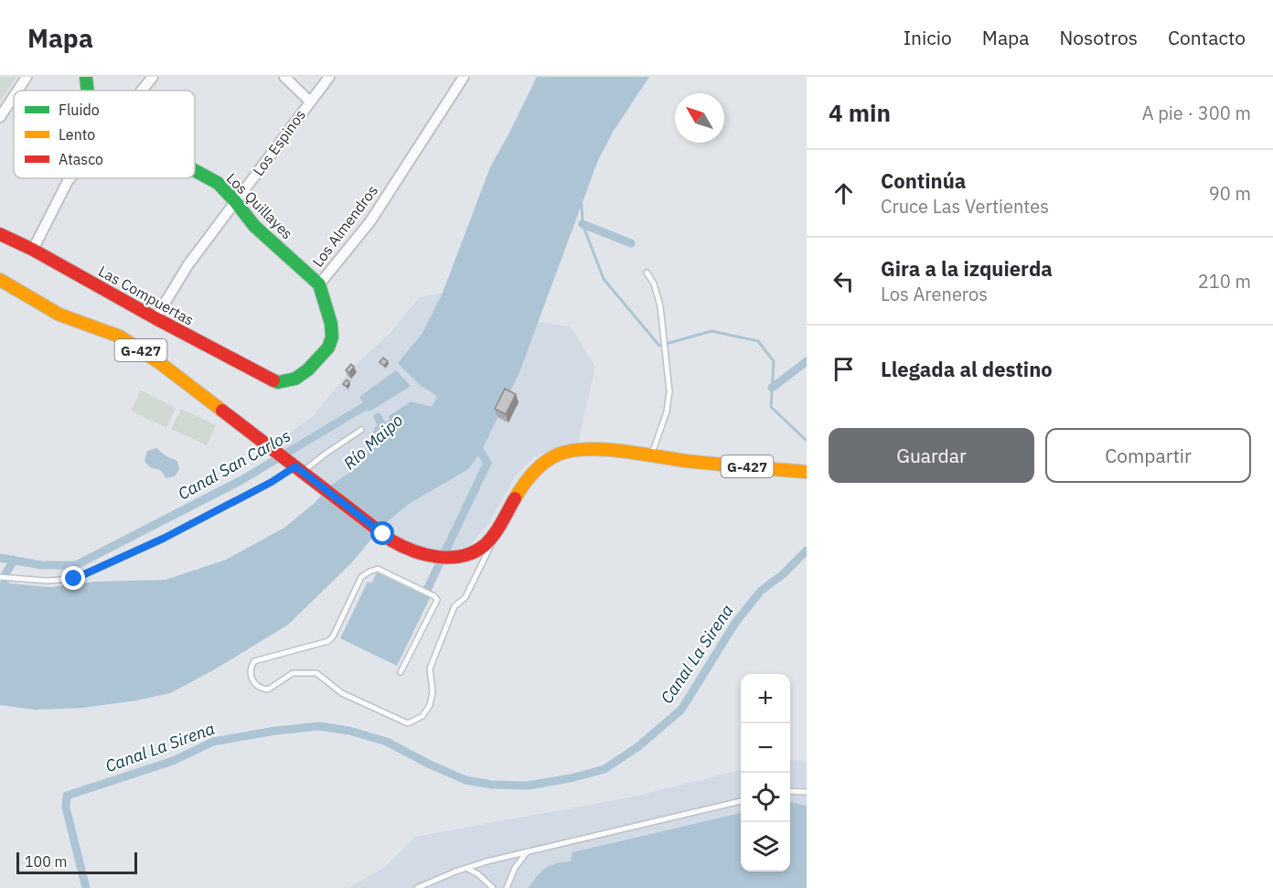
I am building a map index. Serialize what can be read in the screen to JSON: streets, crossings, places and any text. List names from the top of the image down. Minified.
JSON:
{"streets":{"main road":["Los Quillayes","Los Almendros","Las Compuertas","G-427"],"street":["Los Espinos"]},"crossings":[["Los Espinos","Los Quillayes"],["Los Espinos","Las Compuertas"],["Los Quillayes","Los Almendros"],["Los Almendros","Las Compuertas"]],"water":["Río Maipo","Canal San Carlos","Canal La Sirena"],"legend":["Fluido","Lento","Atasco"],"scale_bar":"100 m","north":"top left","page":{"header":"Mapa","nav":["Inicio","Mapa","Nosotros","Contacto"],"heading":["4 min","A pie · 300 m"],"list":[["Continúa","Cruce Las Vertientes","90 m"],["Gira a la izquierda","Los Areneros","210 m"],"Llegada al destino"],"buttons":["Guardar","Compartir"],"map_buttons":["+","−"],"scale":"100 m"}}
